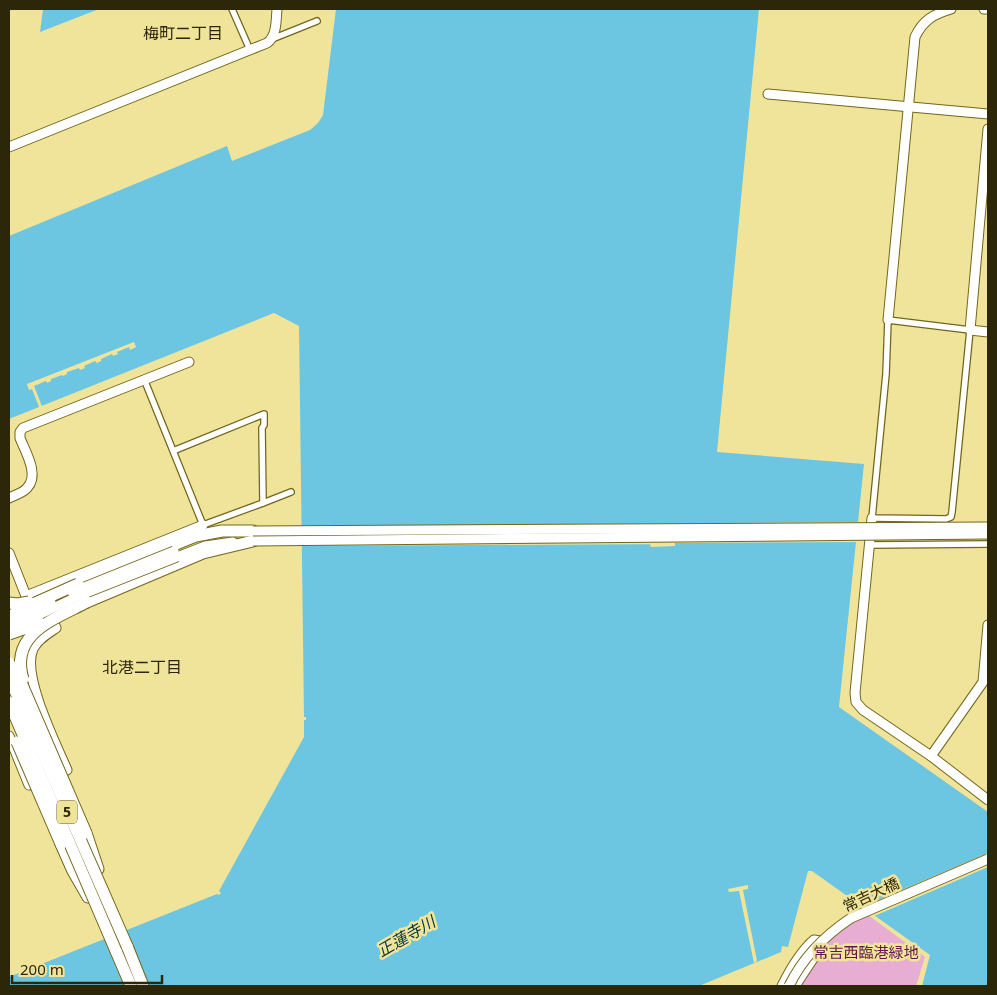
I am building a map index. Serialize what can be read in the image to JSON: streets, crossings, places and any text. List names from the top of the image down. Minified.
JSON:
{"streets":{"highway":["5"],"street":["常吉大橋"]},"districts":["梅町二丁目","北港二丁目"],"water":["正蓮寺川"],"parks":["常吉西臨港緑地"],"scale_bar":"200 m"}
